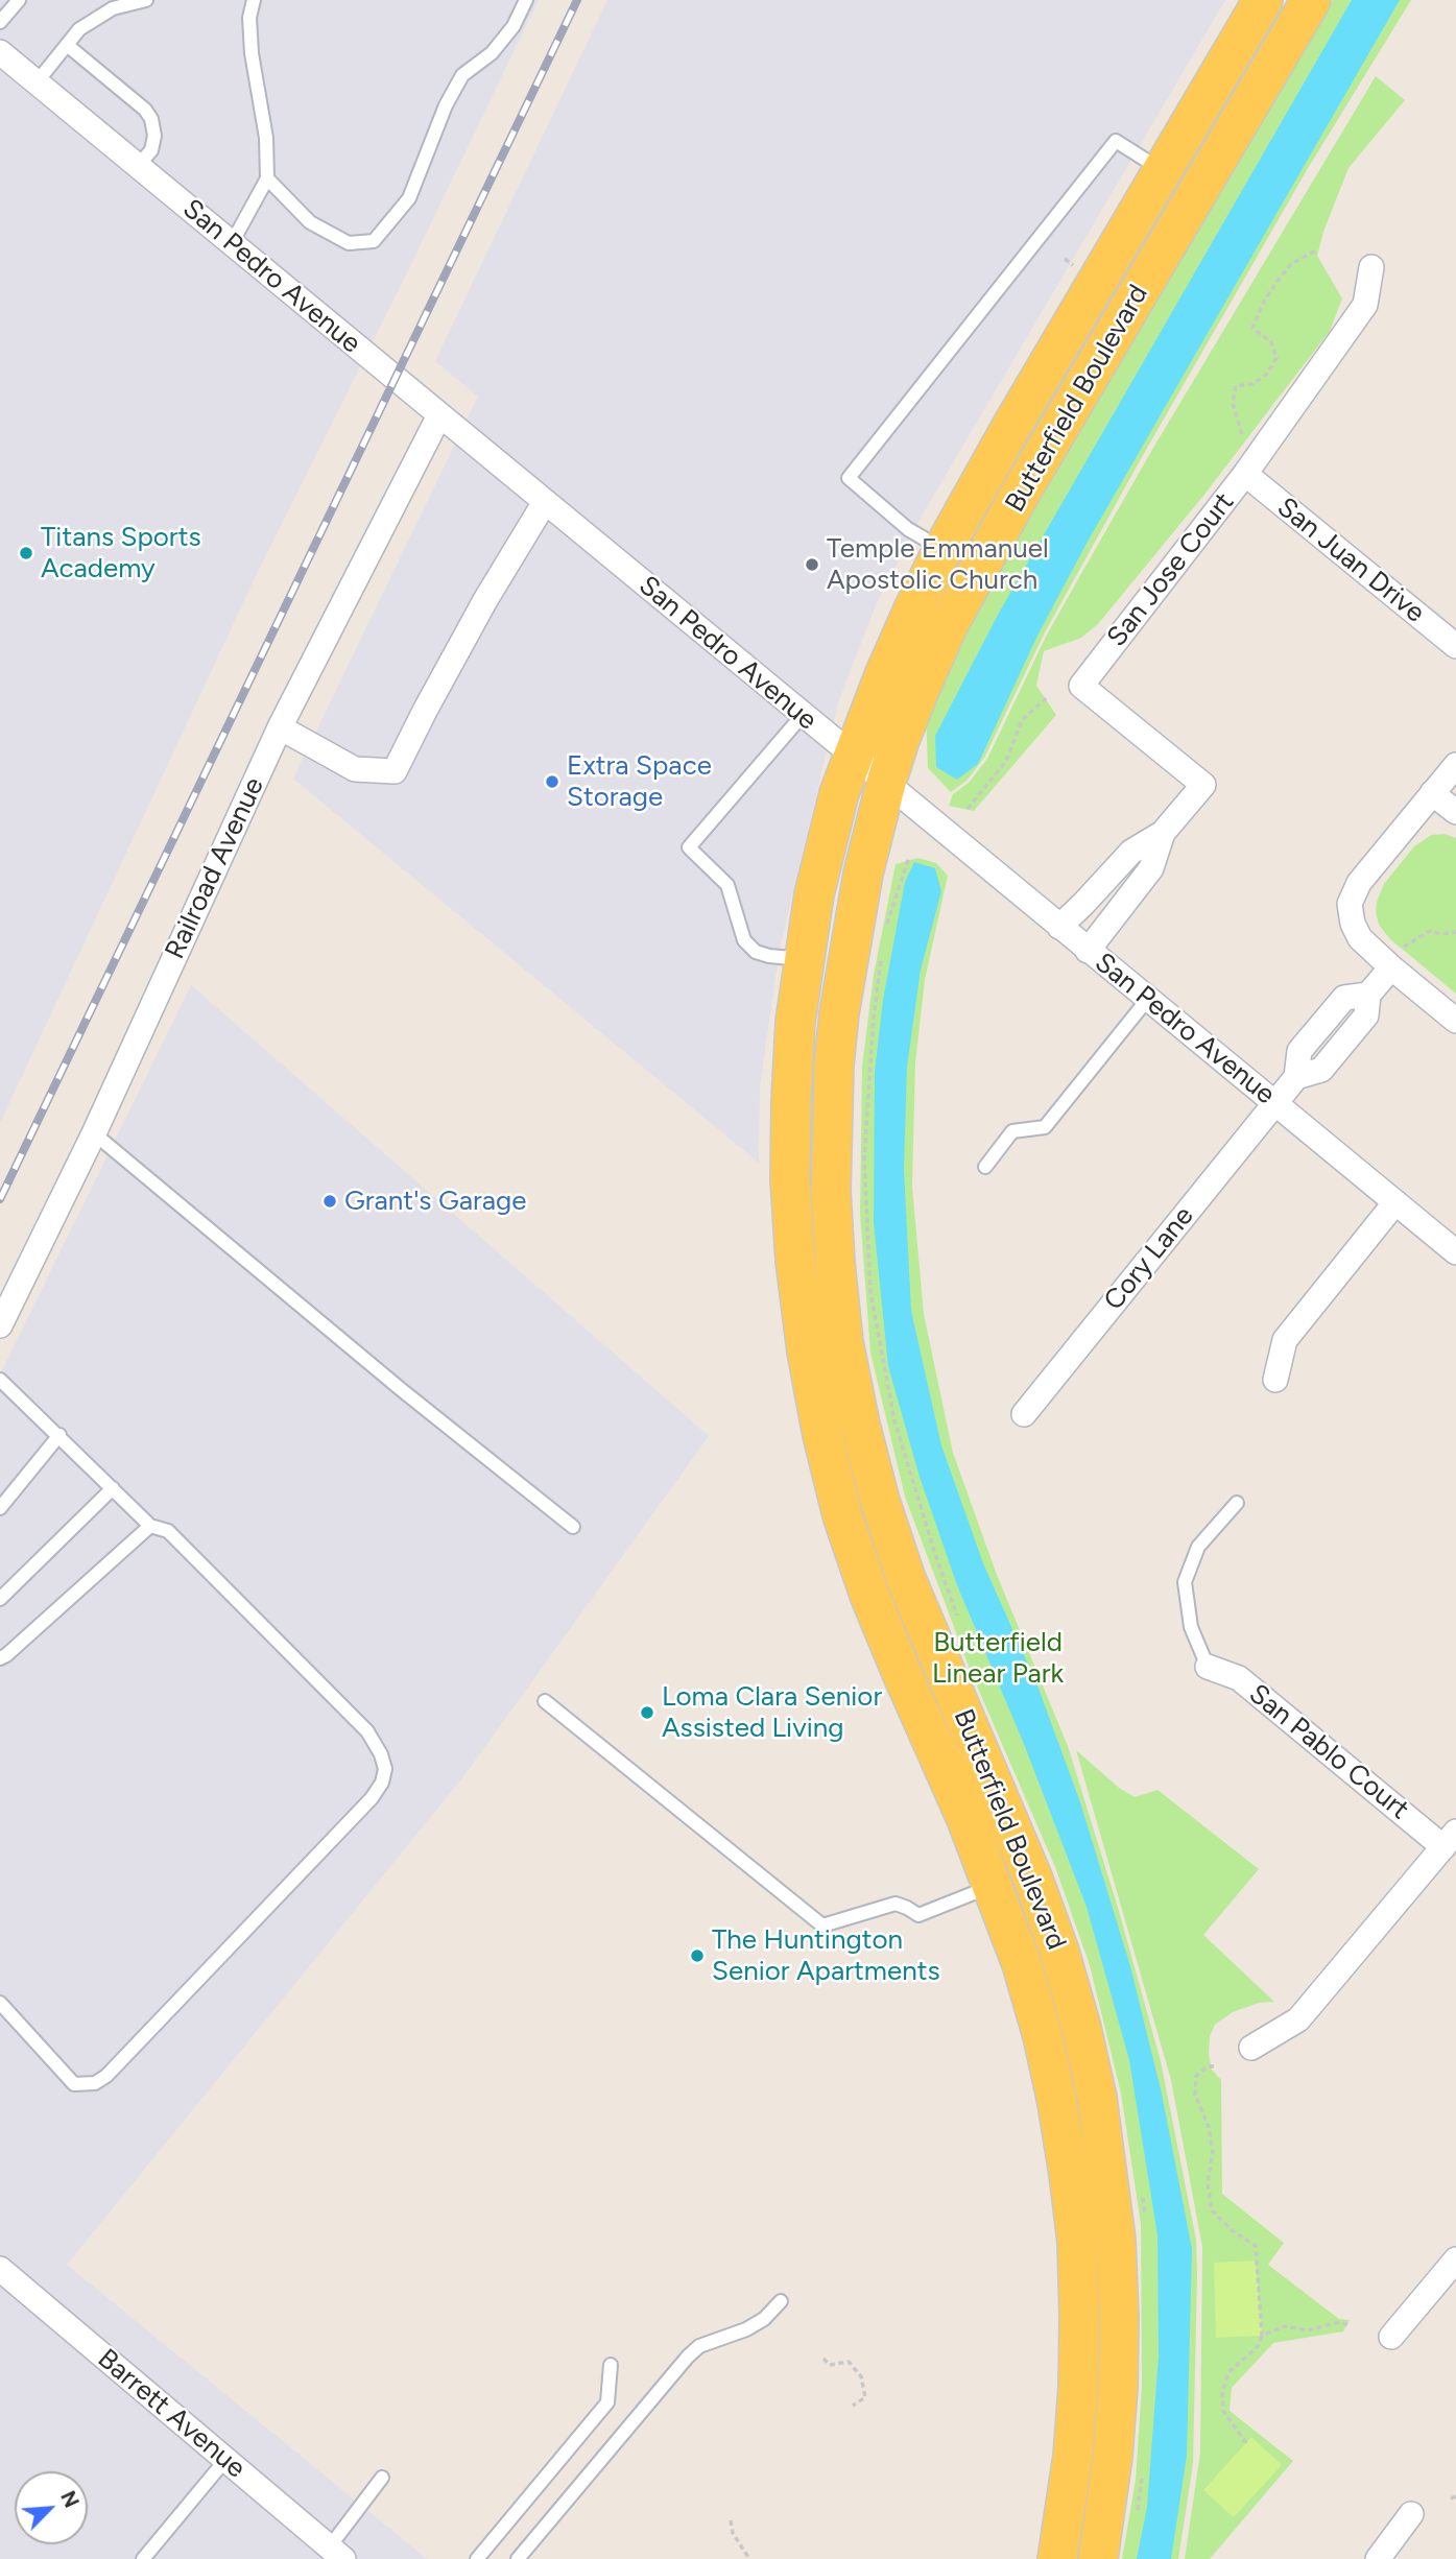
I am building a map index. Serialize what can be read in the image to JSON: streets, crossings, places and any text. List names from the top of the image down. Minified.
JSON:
{"streets":{"main road":["Butterfield Boulevard"],"street":["San Pedro Avenue","San Juan Drive","San Jose Court","Railroad Avenue","Cory Lane","San Pablo Court","Barrett Avenue"]},"crossings":[["San Pedro Avenue","Butterfield Boulevard"],["San Pedro Avenue","San Jose Court"],["San Pedro Avenue","Railroad Avenue"],["San Pedro Avenue","Cory Lane"],["San Juan Drive","San Jose Court"]],"parks":["Butterfield Linear Park"],"places":["Titans Sports Academy","Temple Emmanuel Apostolic Church","Extra Space Storage","Grant's Garage","Loma Clara Senior Assisted Living","The Huntington Senior Apartments"],"north":"top right"}
